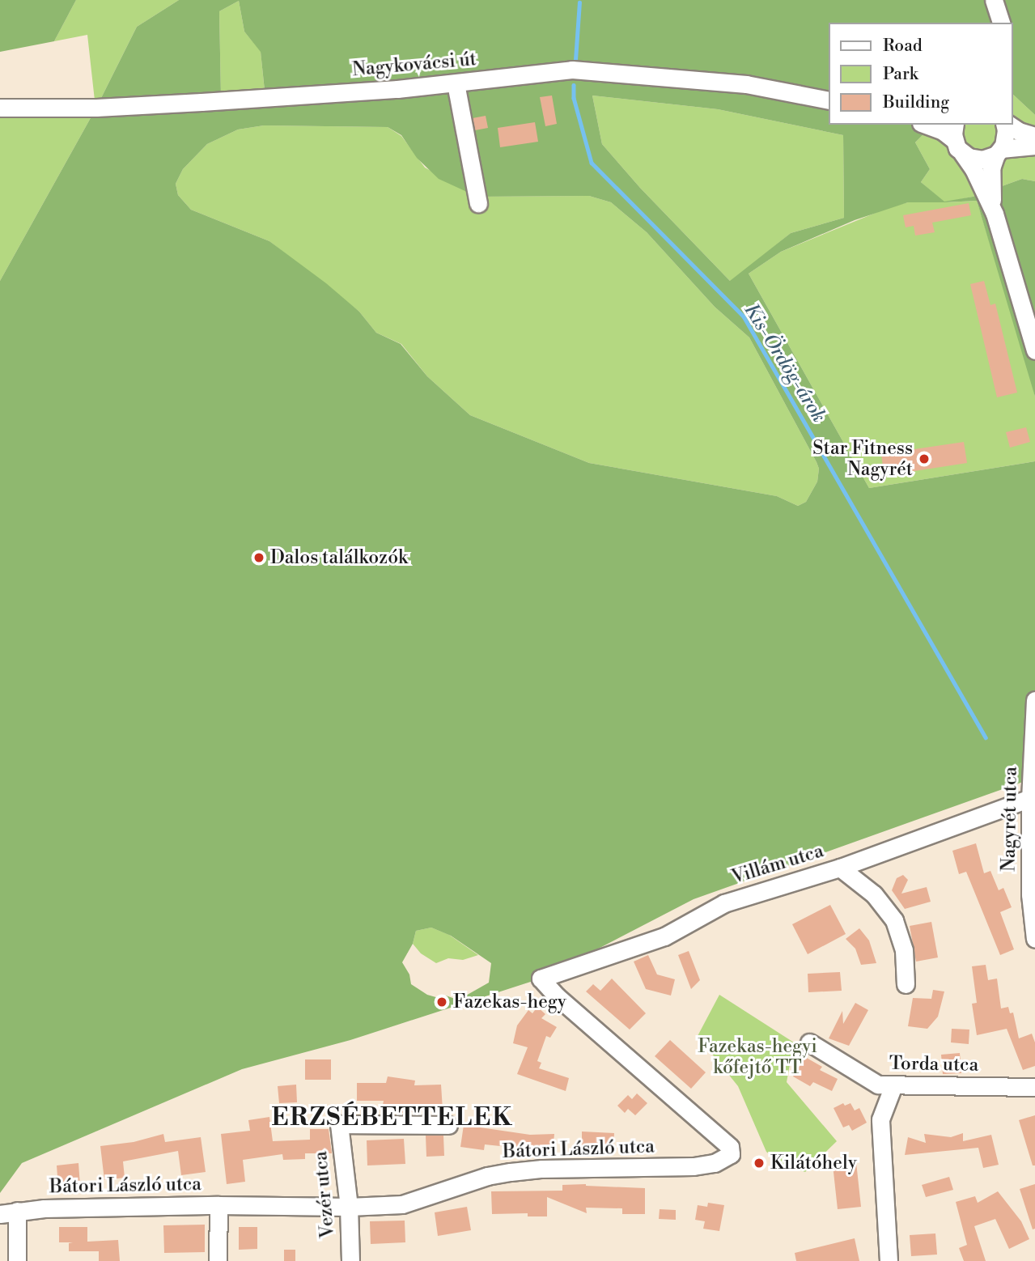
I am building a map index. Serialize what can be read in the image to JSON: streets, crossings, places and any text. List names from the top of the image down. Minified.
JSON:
{"streets":{"street":["Nagykovácsi út","Nagyrét utca","Villám utca","Torda utca","Bátori László utca","Vezér utca"]},"crossings":[["Nagyrét utca","Villám utca"],["Villám utca","Bátori László utca"],["Bátori László utca","Vezér utca"]],"districts":["ERZSÉBETTELEK"],"water":["Kis-Ördög-árok"],"parks":["Fazekas-hegyi kőfejtő TT"],"places":["Star Fitness Nagyrét","Dalos találkozók","Fazekas-hegy","Kilátóhely"],"legend":["Road","Park","Building"]}
